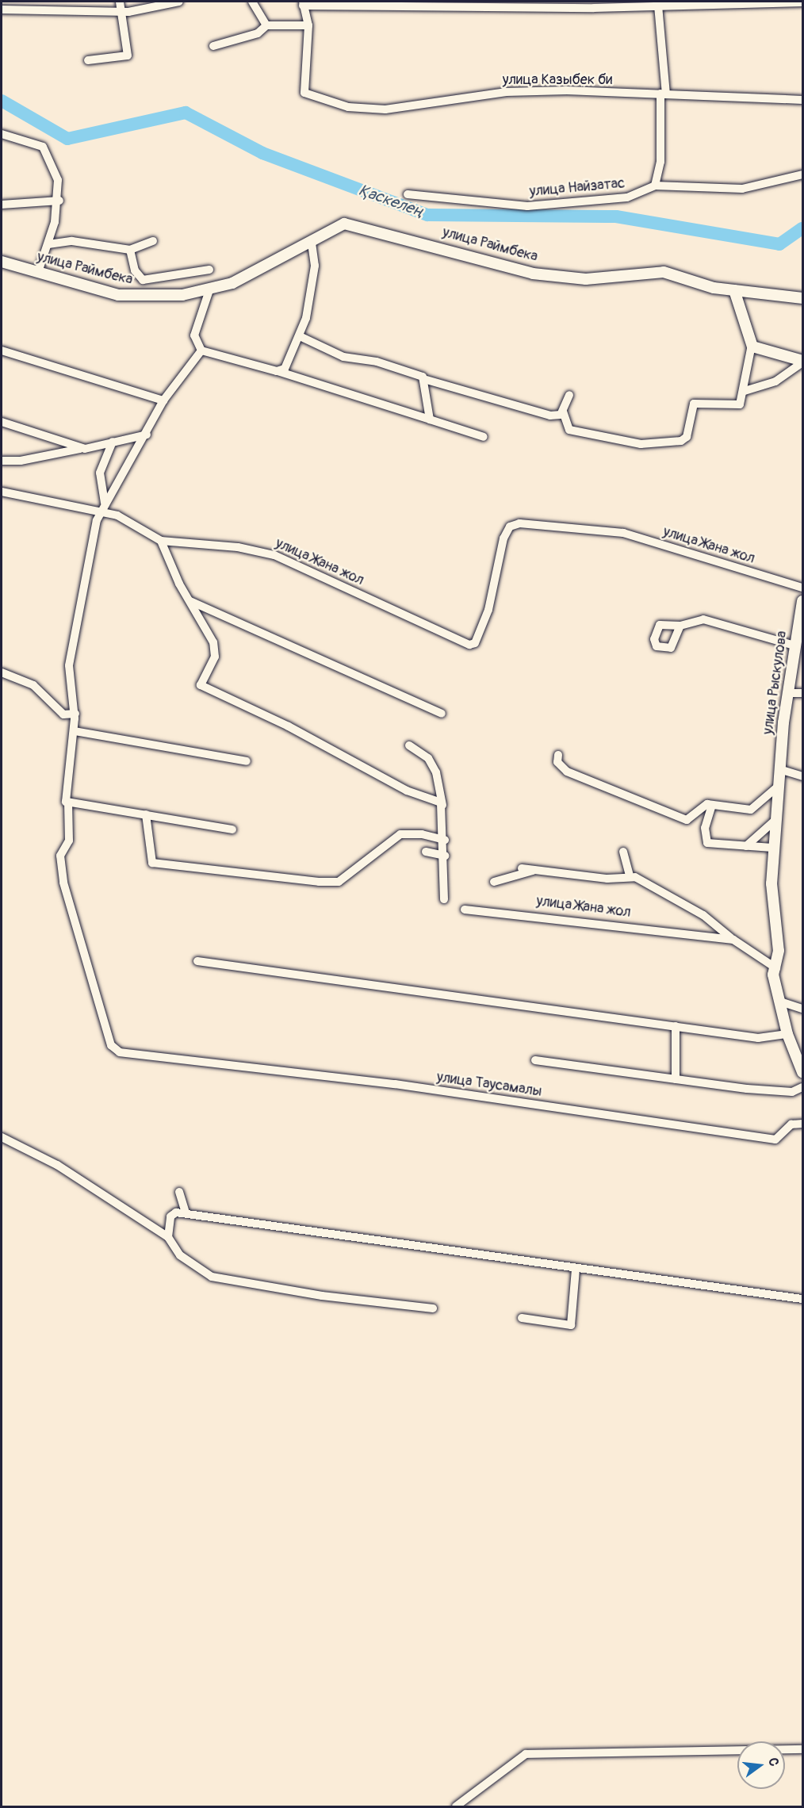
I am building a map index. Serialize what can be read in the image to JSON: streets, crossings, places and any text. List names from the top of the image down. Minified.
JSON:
{"streets":{"street":["улица Казыбек би","улица Найзатас","улица Раймбека","улица Жана жол","улица Рыскулова","улица Таусамалы"]},"crossings":[["улица Жана жол","улица Рыскулова"]],"water":["Қаскелең"],"north":"right"}
